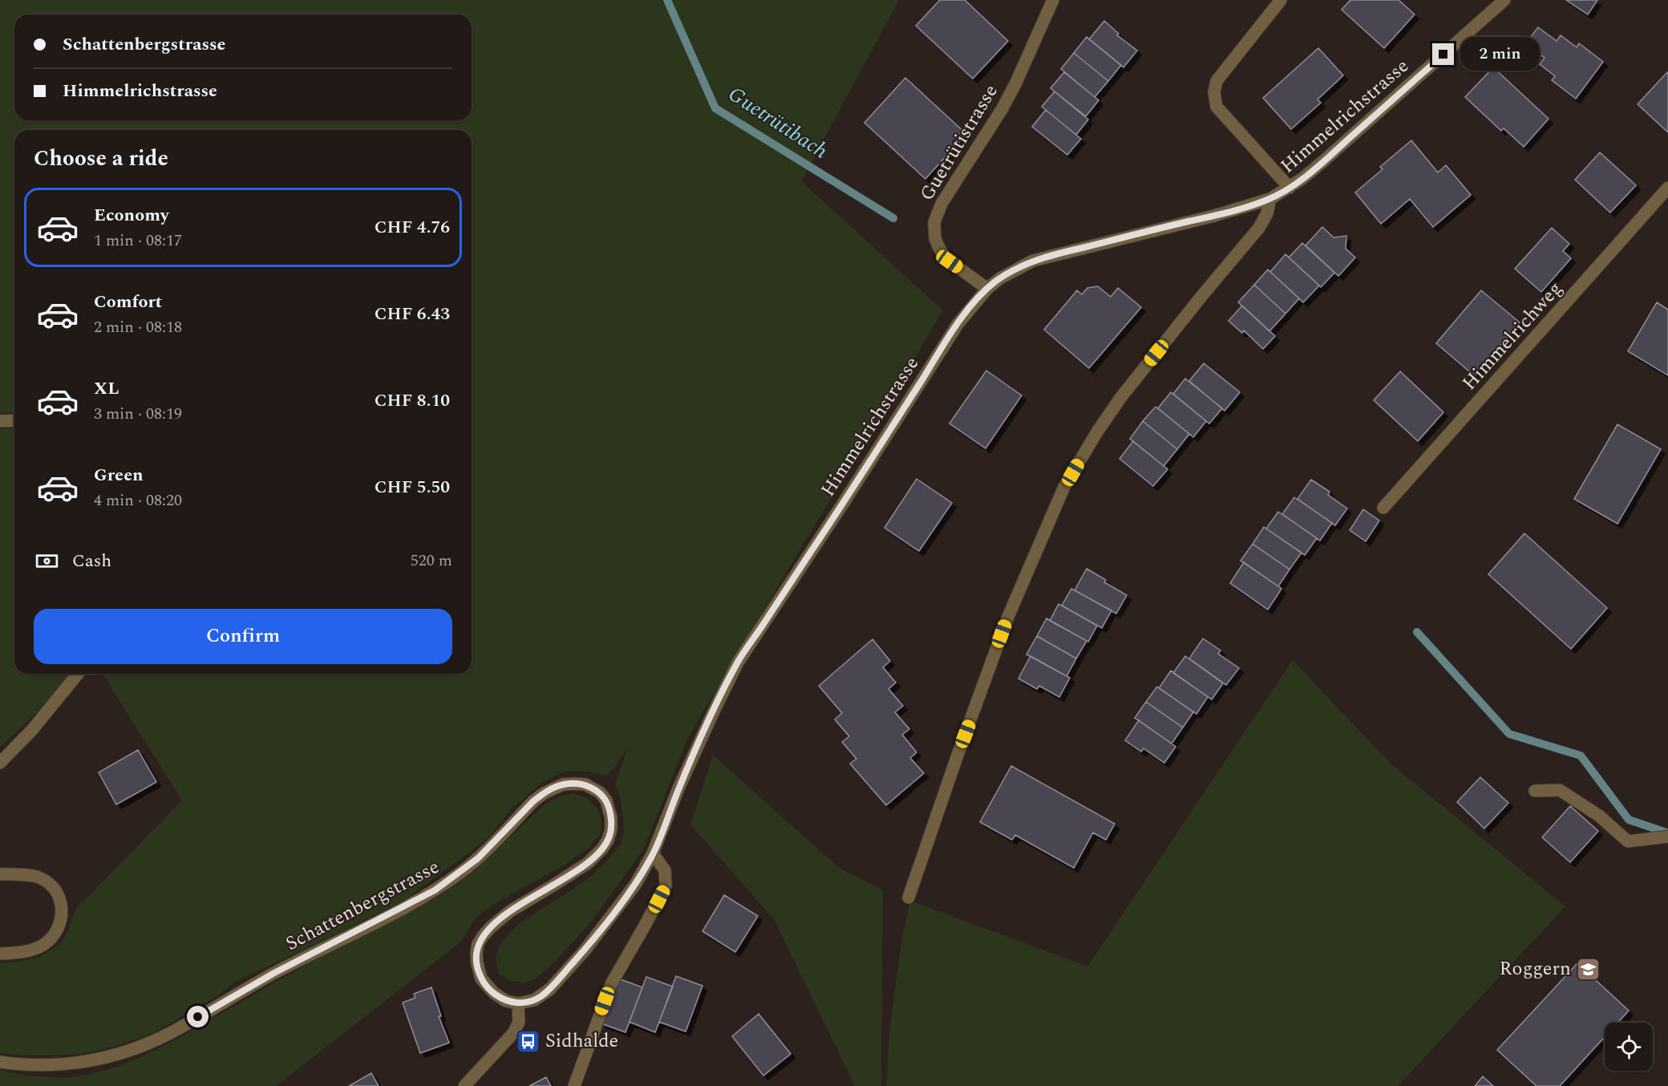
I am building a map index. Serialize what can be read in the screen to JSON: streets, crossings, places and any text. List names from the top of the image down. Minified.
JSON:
{"streets":{"street":["Himmelrichstrasse","Guetrütistrasse","Himmelrichweg","Schattenbergstrasse"]},"crossings":[["Himmelrichstrasse","Guetrütistrasse"],["Himmelrichstrasse","Schattenbergstrasse"]],"water":["Guetrütibach"],"places":{"school or university":["Roggern"],"bus stop":["Sidhalde"]},"page":{"banner":["Schattenbergstrasse","Himmelrichstrasse"],"bubble":"2 min","heading":"Choose a ride","list":[{"name":"Economy","note":"1 min · 08:17","value":"CHF 4.76"},{"name":"Comfort","note":"2 min · 08:18","value":"CHF 6.43"},{"name":"XL","note":"3 min · 08:19","value":"CHF 8.10"},{"name":"Green","note":"4 min · 08:20","value":"CHF 5.50"}],"pay":["Cash","520 m"],"buttons":"Confirm"}}
